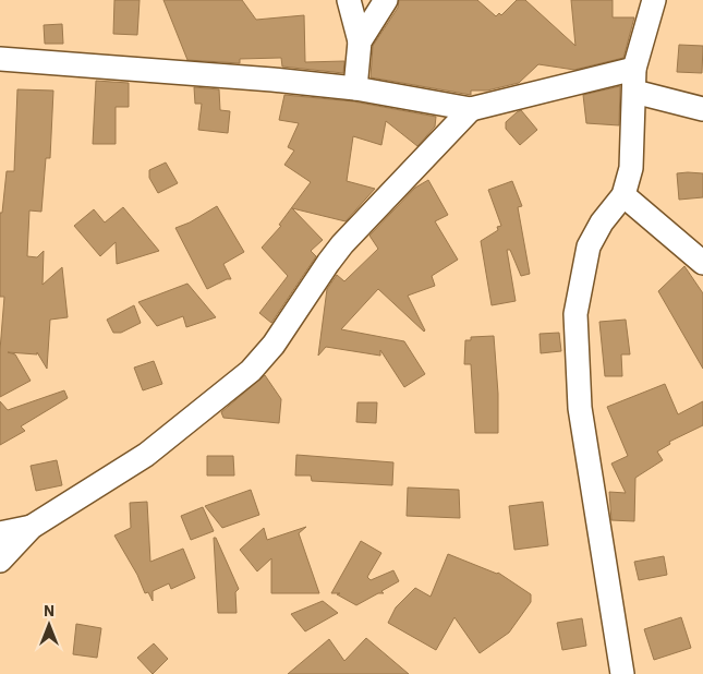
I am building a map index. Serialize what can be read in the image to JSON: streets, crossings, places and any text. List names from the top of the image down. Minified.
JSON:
{"north":"top"}
